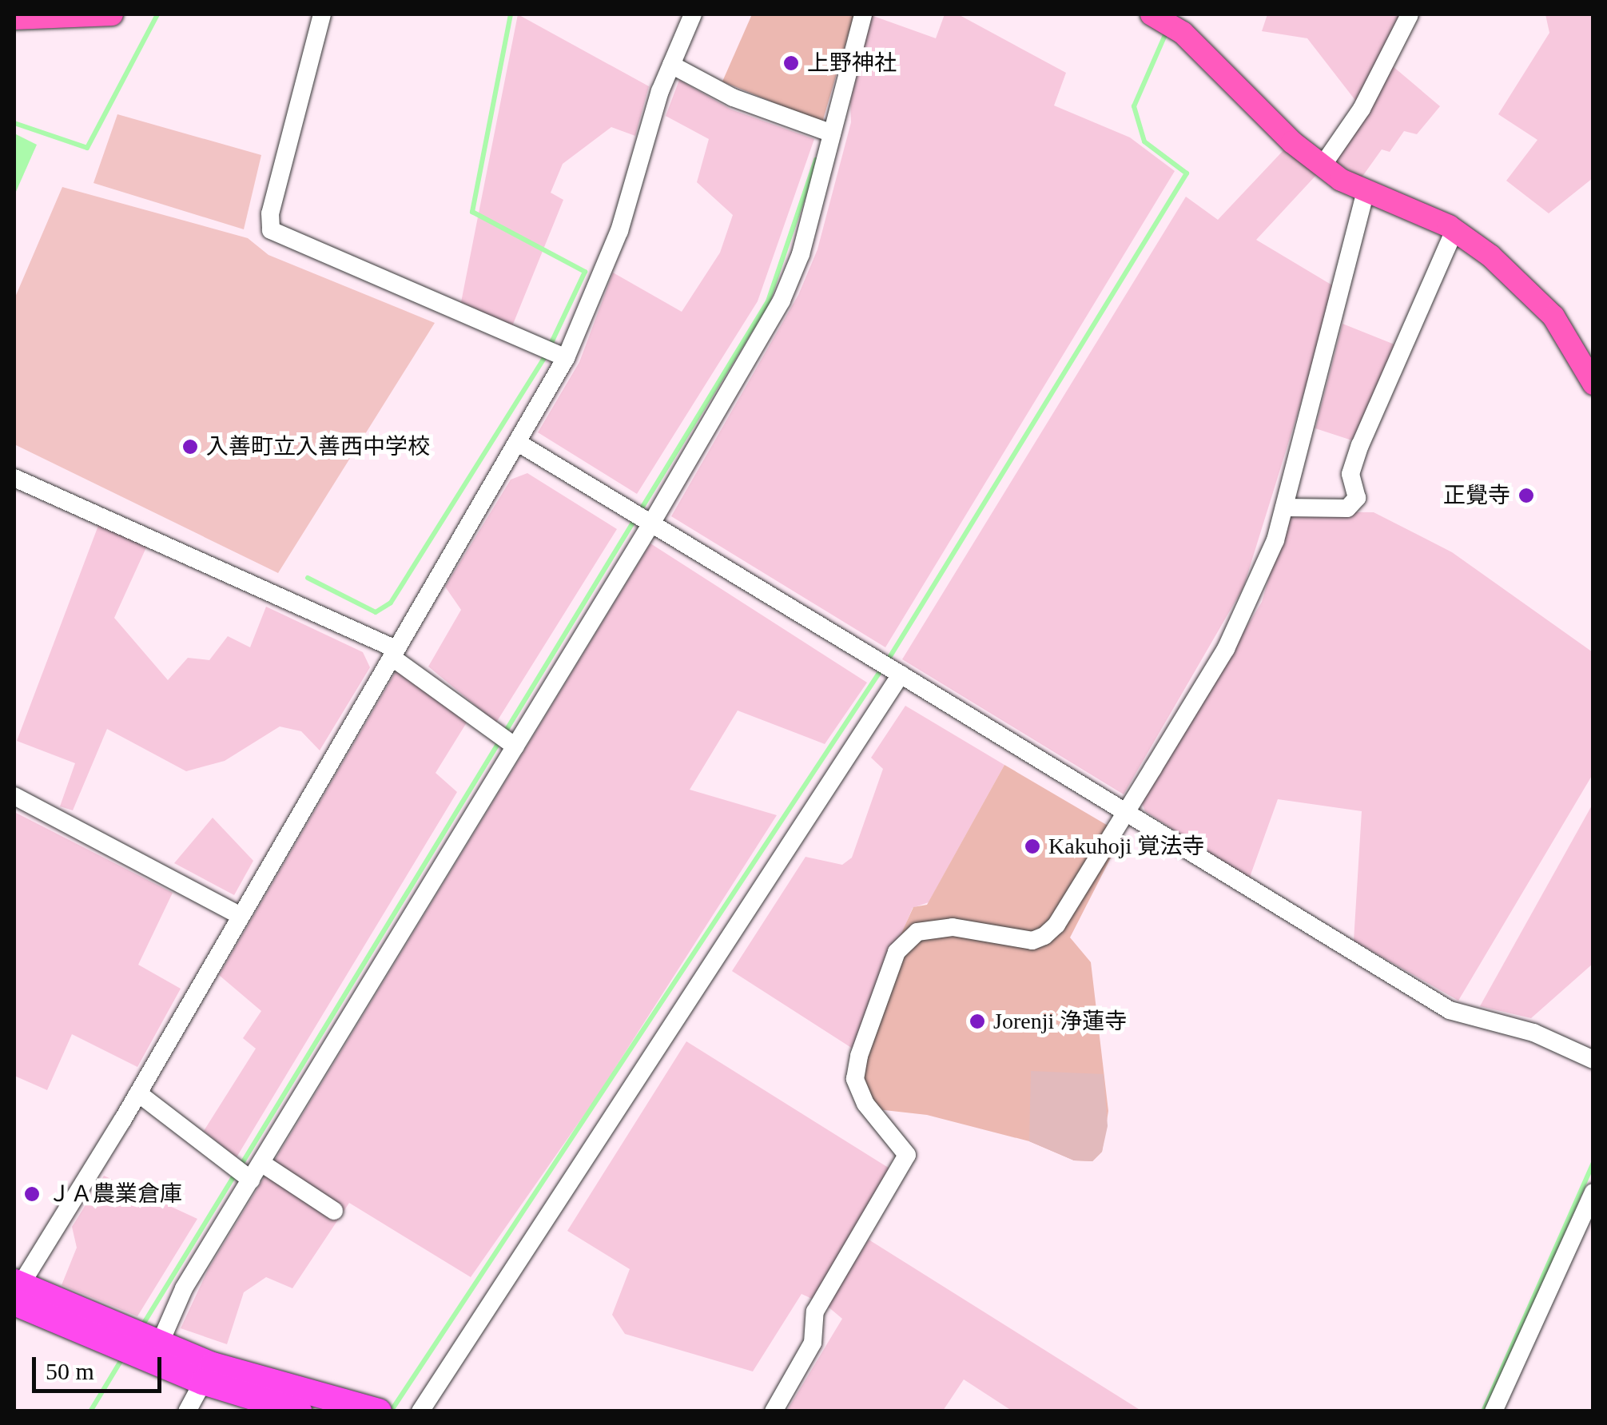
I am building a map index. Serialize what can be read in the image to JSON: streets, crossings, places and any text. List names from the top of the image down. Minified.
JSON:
{"places":["上野神社","入善町立入善西中学校","正覺寺","Kakuhoji 覚法寺","Jorenji 浄蓮寺","ＪＡ農業倉庫"],"scale_bar":"50 m"}
